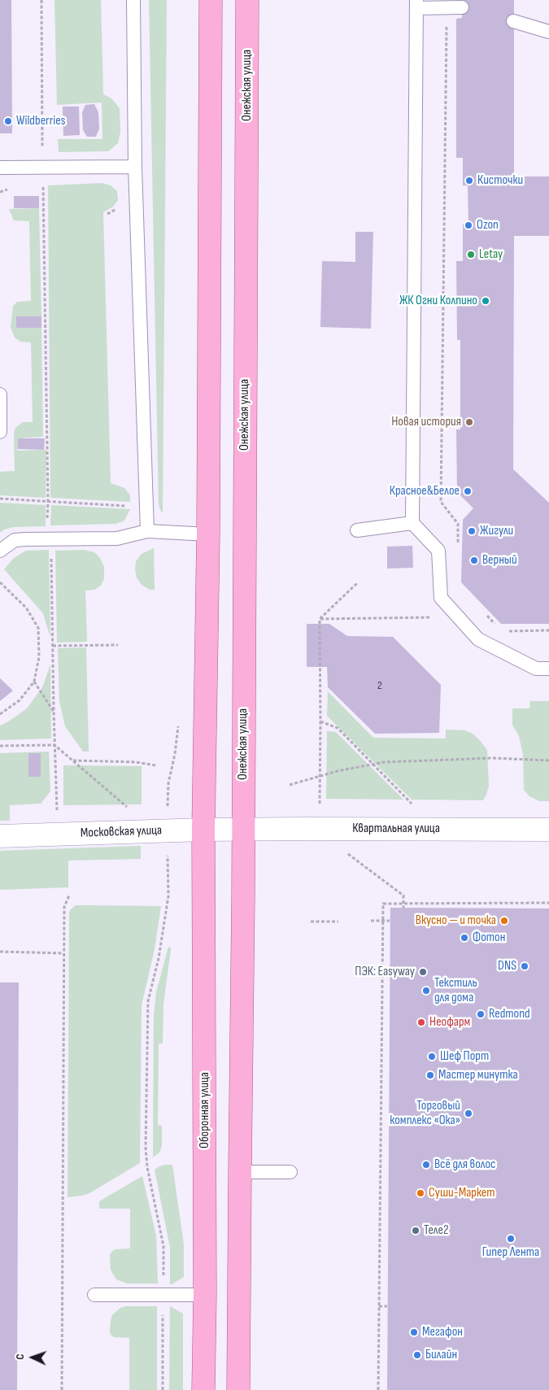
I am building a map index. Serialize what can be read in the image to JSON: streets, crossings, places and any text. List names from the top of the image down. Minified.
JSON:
{"streets":{"main road":["Онежская улица","Оборонная улица"],"street":["Квартальная улица","Московская улица"]},"crossings":[["Онежская улица","Квартальная улица"],["Онежская улица","Московская улица"],["Квартальная улица","Московская улица"],["Московская улица","Оборонная улица"]],"places":["Wildberries","Кисточки","Ozon","Letay","ЖК Огни Колпино","Новая история","Красное&Белое","Жигули","Верный","Вкусно — и точка","Фотон","DNS","ПЭК: Easyway","Текстиль для дома","Redmond","Неофарм","Шеф Порт","Мастер минутка","Торговый комплекс «Ока»","Всё для волос","Суши-Маркет","Теле2","Гипер Лента","Мегафон","Билайн"],"house_numbers":["2"],"north":"left"}
